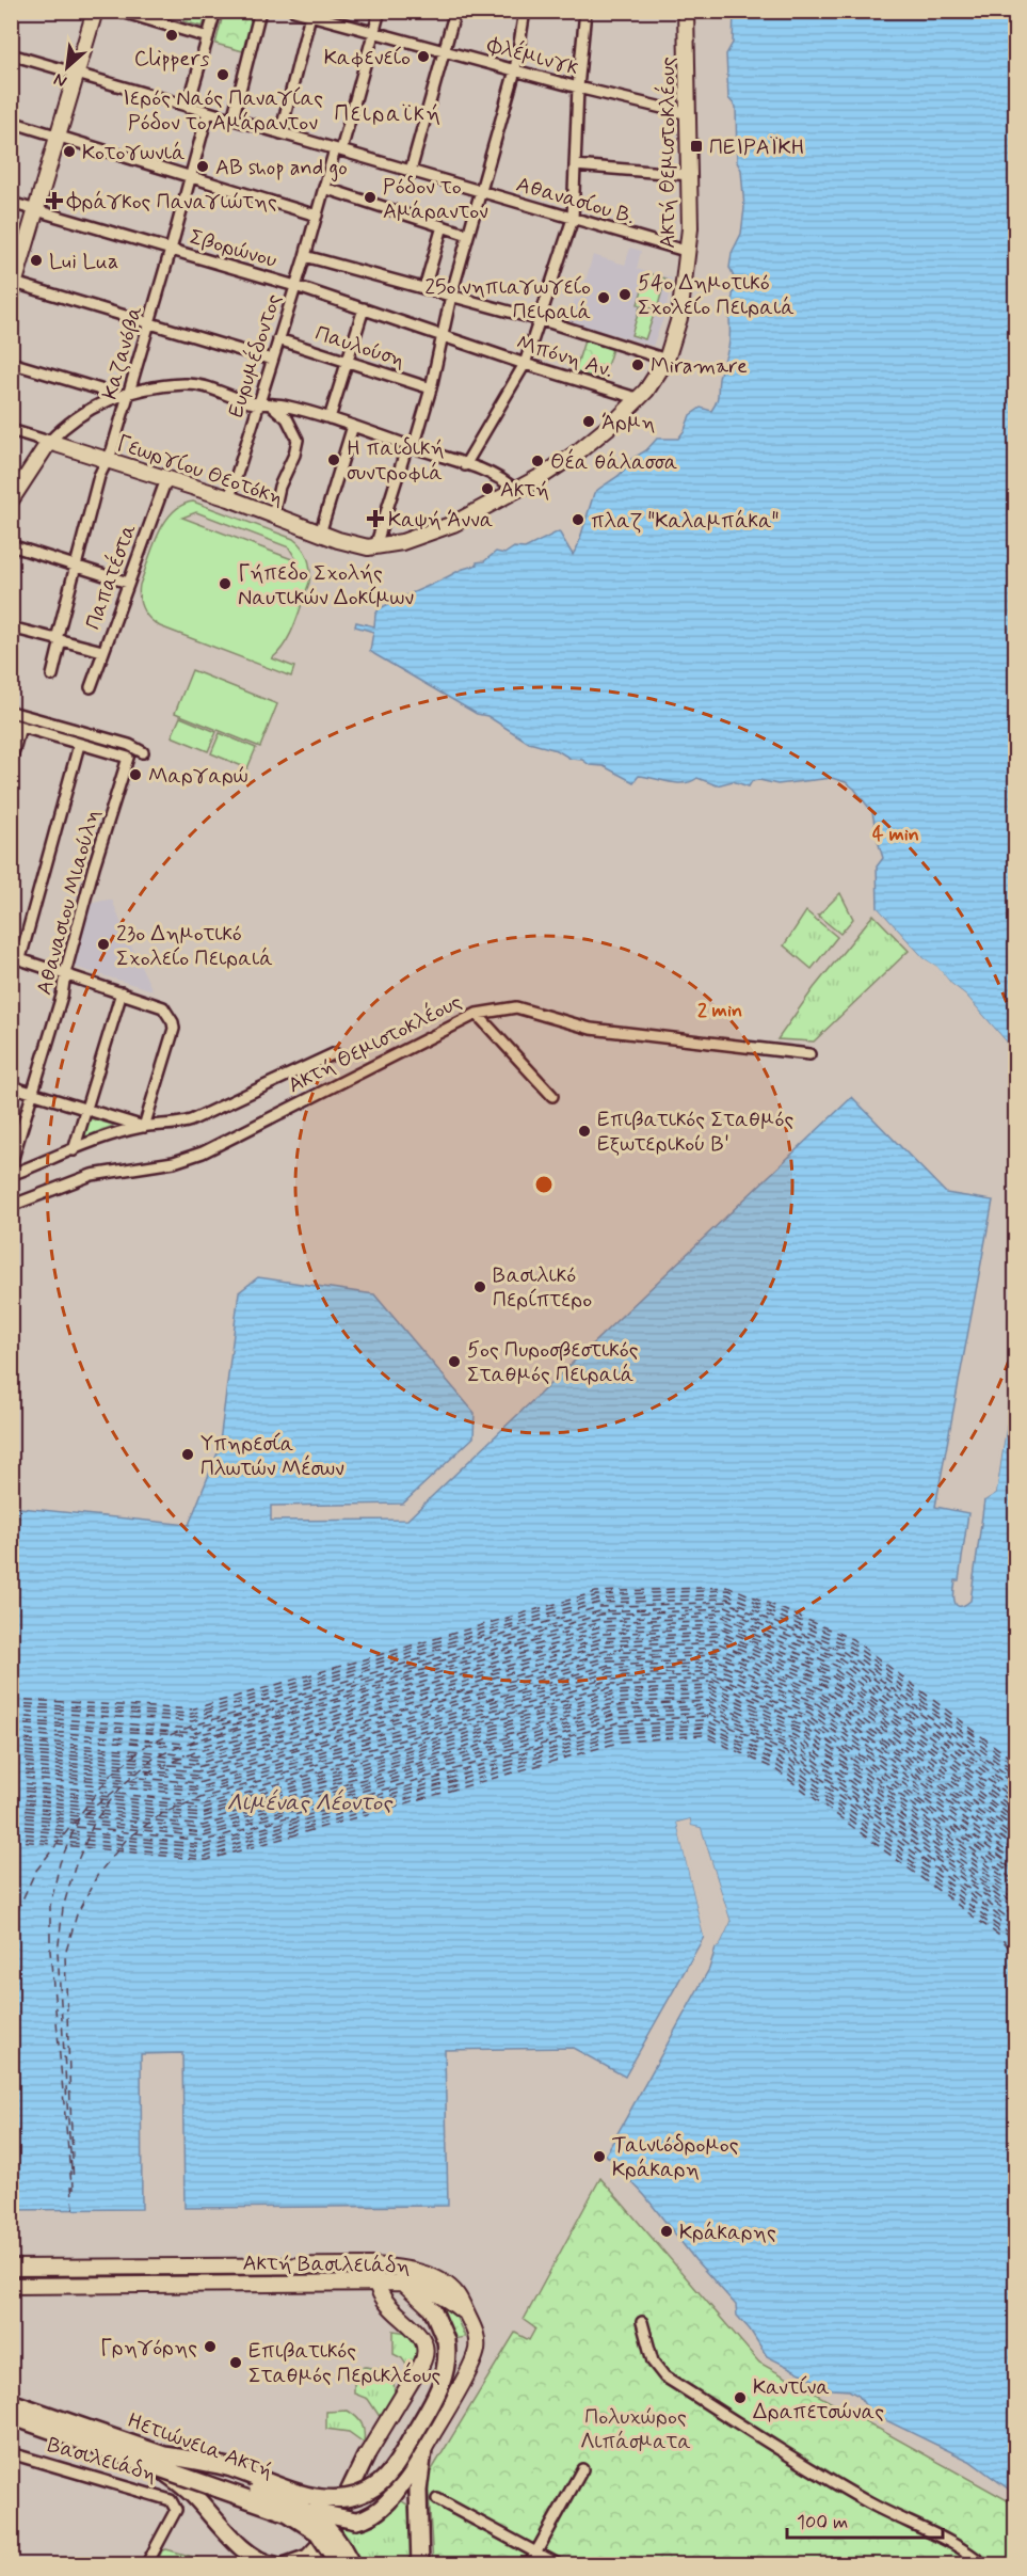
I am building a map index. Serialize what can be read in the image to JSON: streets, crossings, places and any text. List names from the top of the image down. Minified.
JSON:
{"streets":{"main road":["Ηετιώνεια Ακτή"],"street":["Φλέμινγκ","Ακτή Θεμιστοκλέους","Αθανασίου Β.","Σβορώνου","Παυλούση","Καζανόβα","Ευρυμέδοντος","Μπόνη Αν.","Γεωργίου Θεοτόκη","Παπατέστα","Αθανασιου Μιαούλη","Ακτή Βασιλειάδη","Βασιλειάδη"]},"crossings":[["Φλέμινγκ","Ακτή Θεμιστοκλέους"],["Φλέμινγκ","Ευρυμέδοντος"],["Ακτή Θεμιστοκλέους","Αθανασίου Β."],["Ακτή Θεμιστοκλέους","Μπόνη Αν."],["Ακτή Θεμιστοκλέους","Γεωργίου Θεοτόκη"],["Αθανασίου Β.","Καζανόβα"],["Αθανασίου Β.","Ευρυμέδοντος"],["Σβορώνου","Καζανόβα"],["Σβορώνου","Ευρυμέδοντος"],["Σβορώνου","Μπόνη Αν."],["Παυλούση","Ευρυμέδοντος"],["Καζανόβα","Γεωργίου Θεοτόκη"],["Ευρυμέδοντος","Γεωργίου Θεοτόκη"],["Γεωργίου Θεοτόκη","Παπατέστα"]],"districts":["Πειραϊκή"],"water":["Λιμένας Λέοντος"],"parks":["Πολυχώρος Λιπάσματα"],"places":{"other":["Clippers","Καφενείο","Ιερός Ναός Παναγίας Ρόδον το Αμάραντον","Κοτογωνιά","AB shop and go","Ρόδον το Αμάραντον","Lui Lua","54ο Δημοτικό Σχολείο Πειραιά","25ο νηπιαγωγείο Πειραιά","Miramare","Άρμη","Η παιδική συντροφιά","Θέα θάλασσα","Ακτή","πλαζ \"Καλαμπάκα\"","Γήπεδο Σχολής Ναυτικών Δοκίμων","Μαργαρώ","23ο Δημοτικό Σχολείο Πειραιά","Επιβατικός Σταθμός Εξωτερικού Β'","Βασιλικό Περίπτερο","5ος Πυροσβεστικός Σταθμός Πειραιά","Υπηρεσία Πλωτών Μέσων","Ταινιόδρομος Κράκαρη","Κράκαρης","Γρηγόρης","Επιβατικός Σταθμός Περικλέους","Καντίνα Δραπετσώνας"],"transit":["ΠΕΙΡΑΪΚΗ"],"health":["Φράγκος Παναγιώτης","Καψή Άννα"]},"scale_bar":"100 m","north":"bottom left","rings":["4 min","2 min"]}
